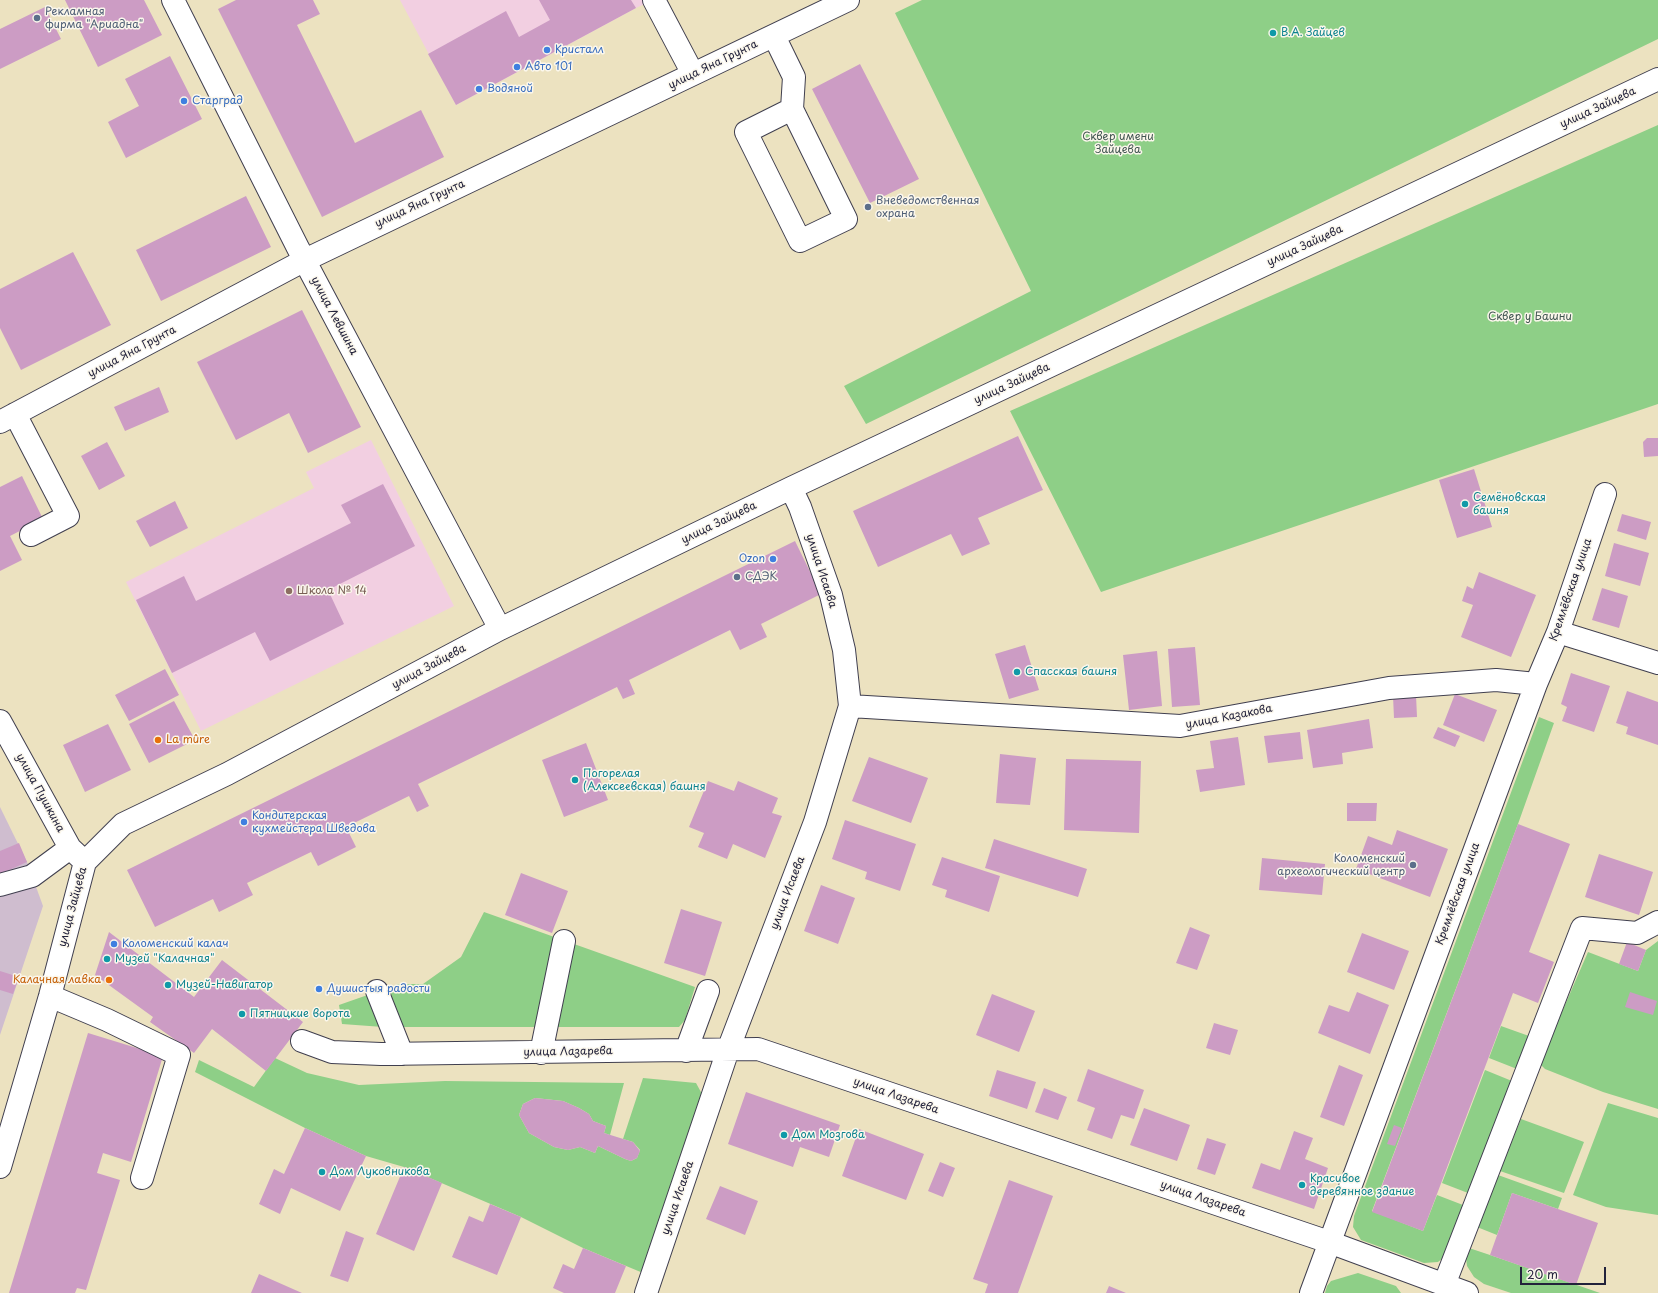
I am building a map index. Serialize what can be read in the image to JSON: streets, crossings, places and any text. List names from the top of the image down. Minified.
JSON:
{"streets":{"street":["улица Яна Грунта","улица Зайцева","улица Левшина","улица Исаева","Кремлёвская улица","улица Казакова","улица Пушкина","улица Лазарева"]},"crossings":[["улица Яна Грунта","улица Левшина"],["улица Зайцева","улица Левшина"],["улица Зайцева","улица Исаева"],["улица Зайцева","улица Пушкина"],["улица Исаева","улица Казакова"],["улица Исаева","улица Лазарева"],["Кремлёвская улица","улица Казакова"],["Кремлёвская улица","улица Лазарева"]],"parks":["Сквер имени Зайцева","Сквер у Башни"],"places":["Рекламная фирма \"Ариадна\"","В.А. Зайцев","Кристалл","Авто 101","Водяной","Старград","Вневедомственная охрана","Семёновская башня","Ozon","СДЭК","Школа № 14","Спасская башня","La mûre","Погорелая (Алексеевская) башня","Кондитерская кухмейстера Шведова","Коломенский археологический центр","Коломенский калач","Музей \"Калачная\"","Калачная лавка","Музей-Навигатор","Душистыя радости","Пятницкие ворота","Дом Мозгова","Дом Луковникова","Красивое деревянное здание"],"scale_bar":"20 m"}
